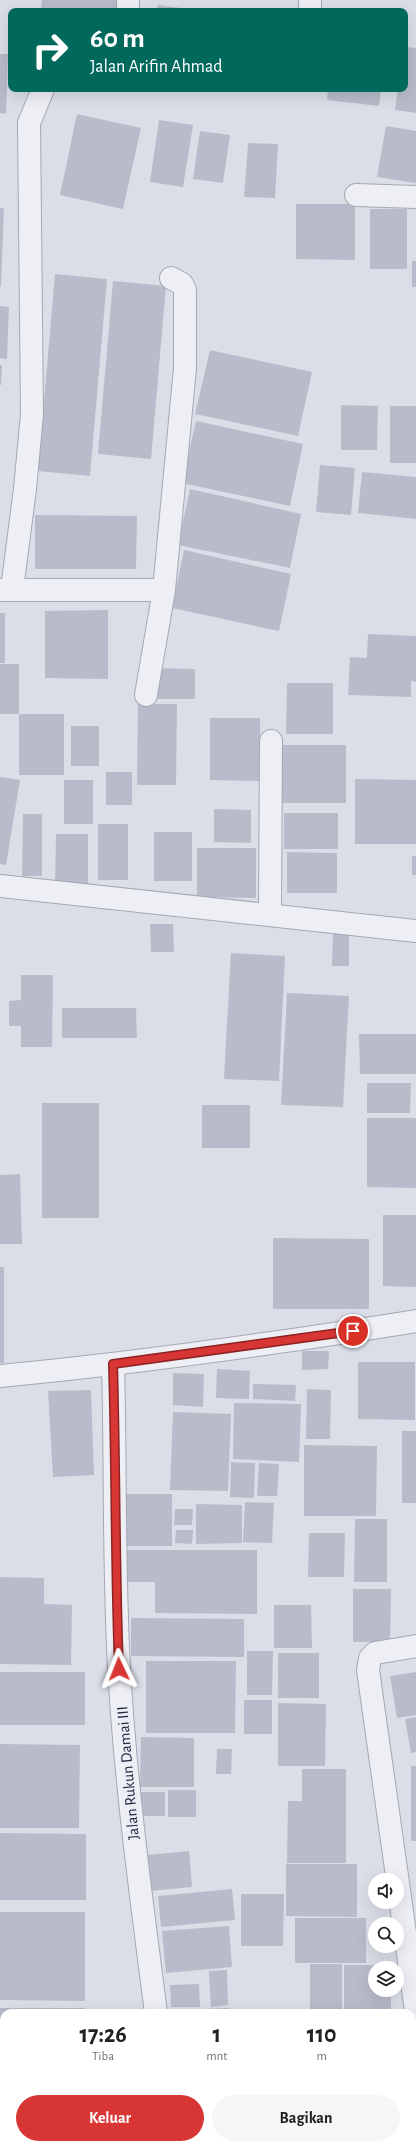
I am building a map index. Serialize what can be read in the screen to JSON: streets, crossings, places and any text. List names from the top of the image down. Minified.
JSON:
{"streets":{"street":["Jalan Rukun Damai III"]},"page":{"turn":["60 m","Jalan Arifin Ahmad"],"eta":["17:26","Tiba","1","mnt","110","m"],"buttons":["Keluar","Bagikan"]}}
